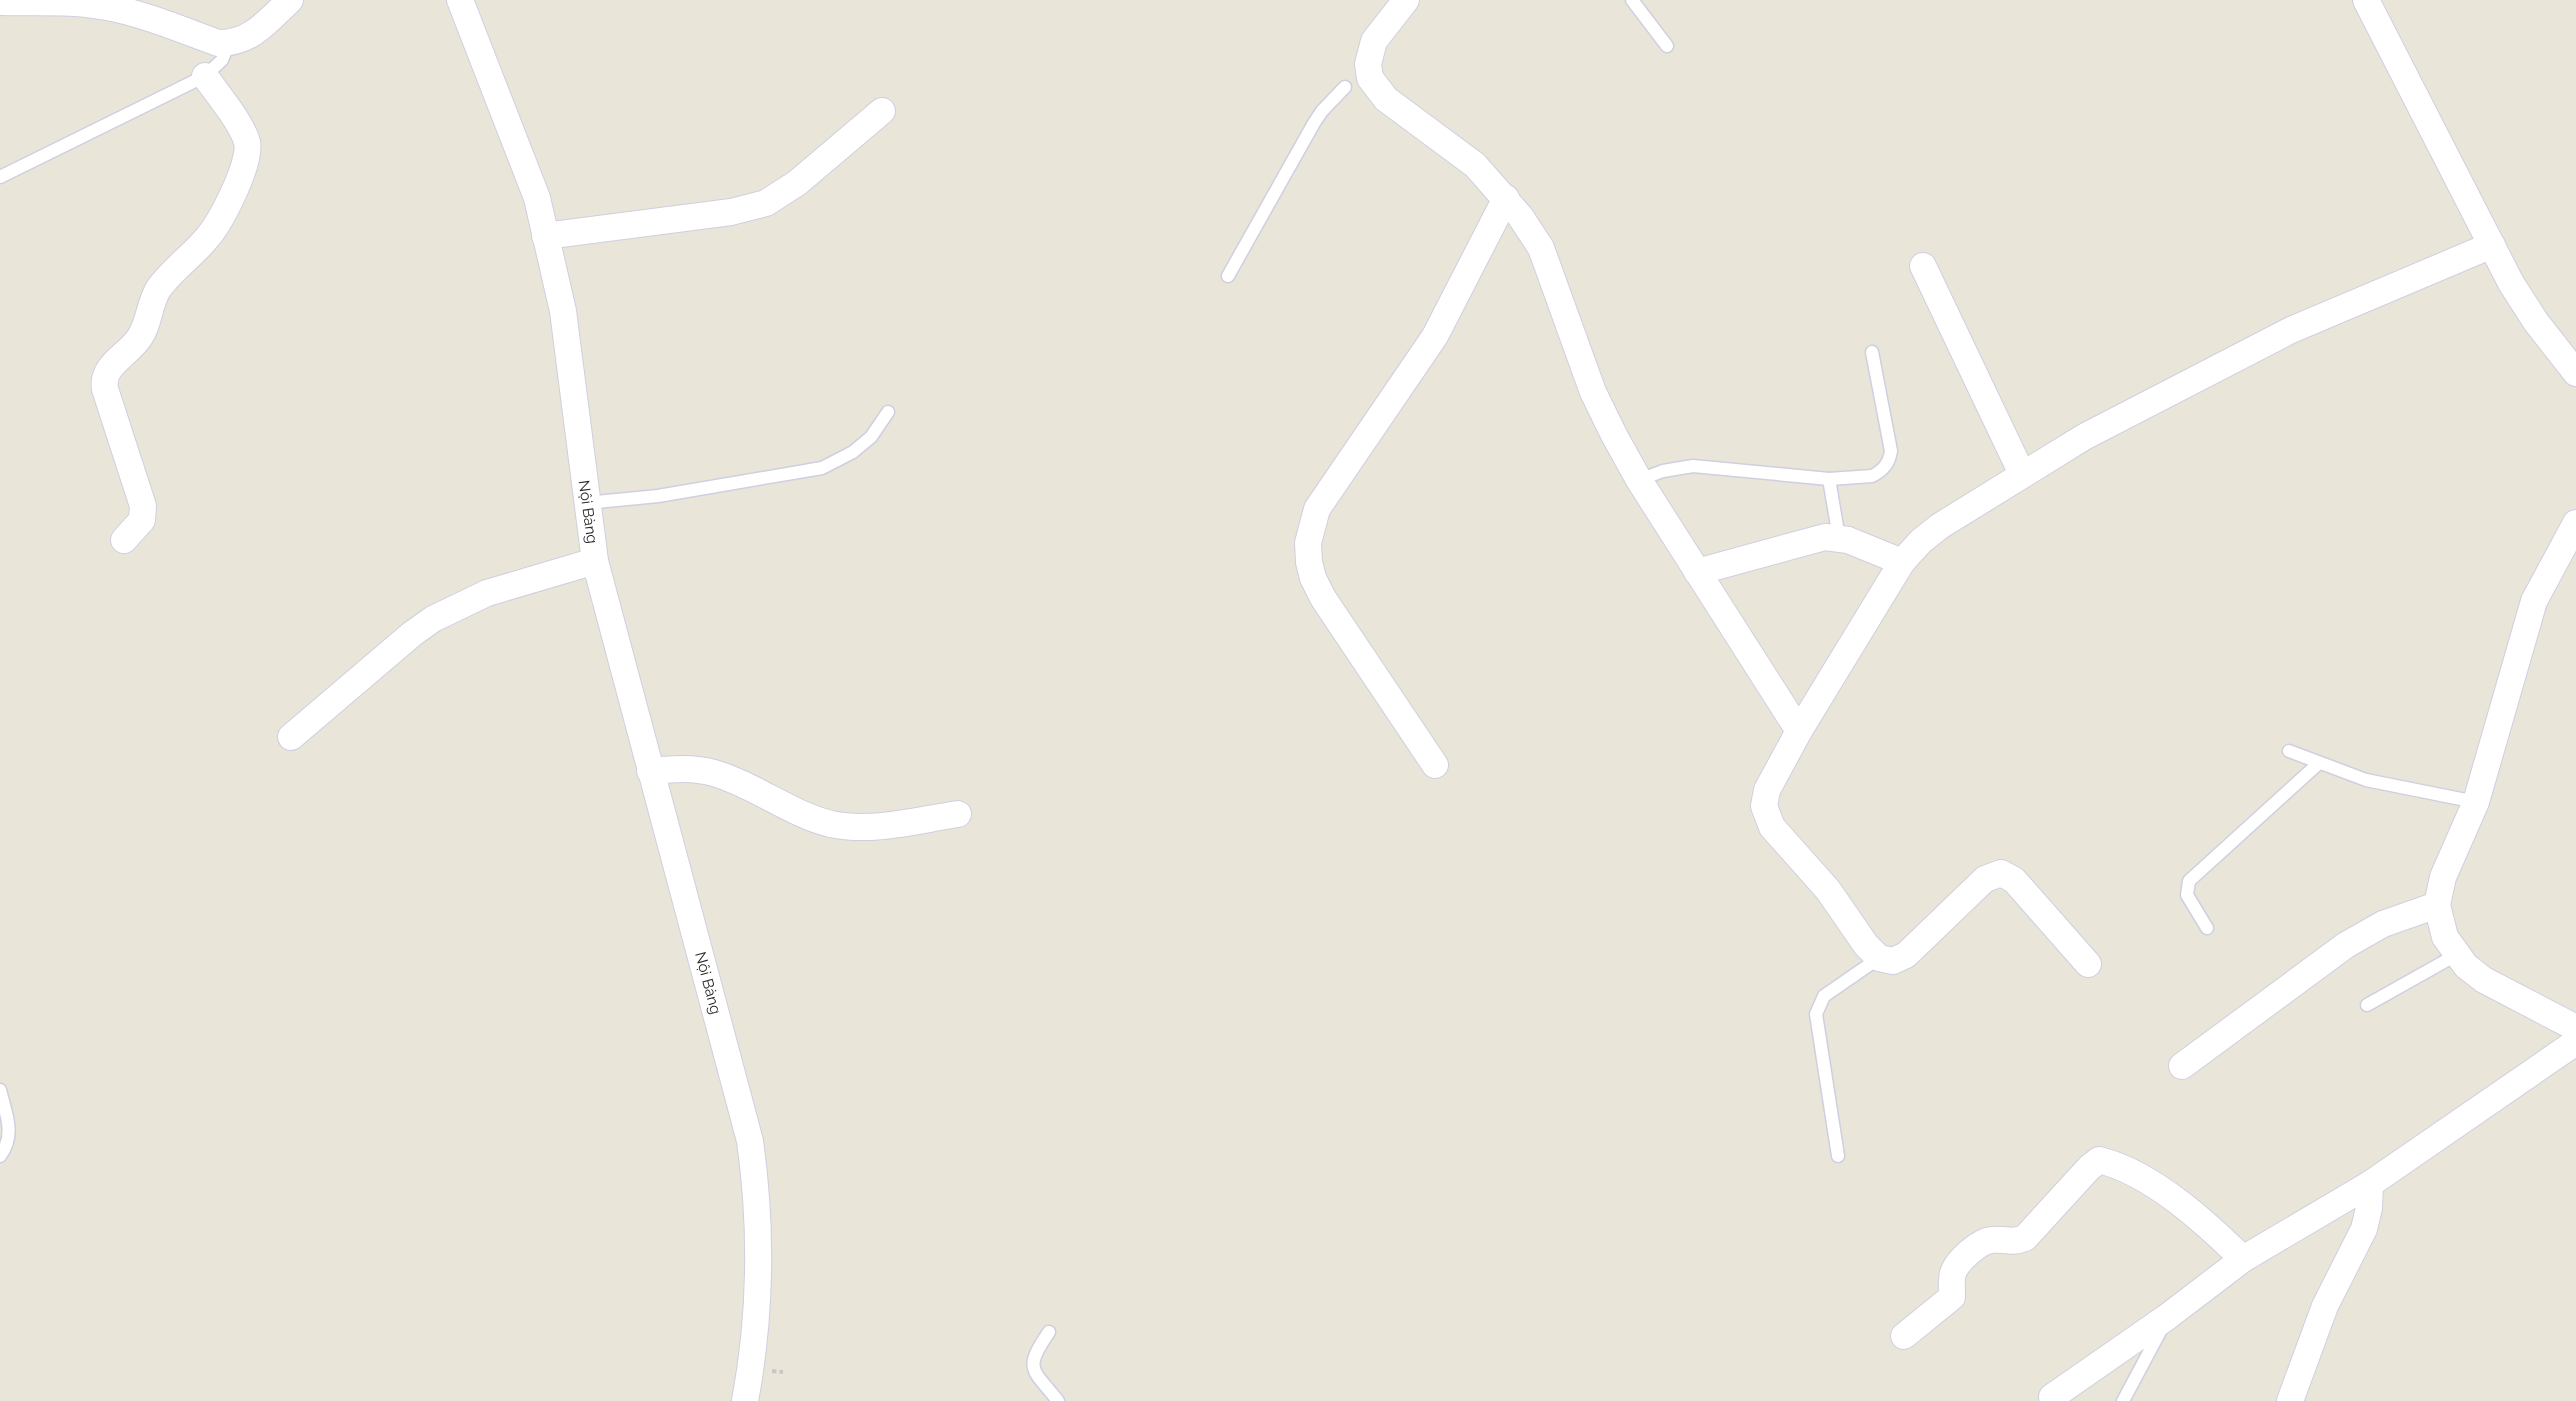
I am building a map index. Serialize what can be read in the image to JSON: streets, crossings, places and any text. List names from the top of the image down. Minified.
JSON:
{"streets":{"street":["Nội Bàng"]}}
